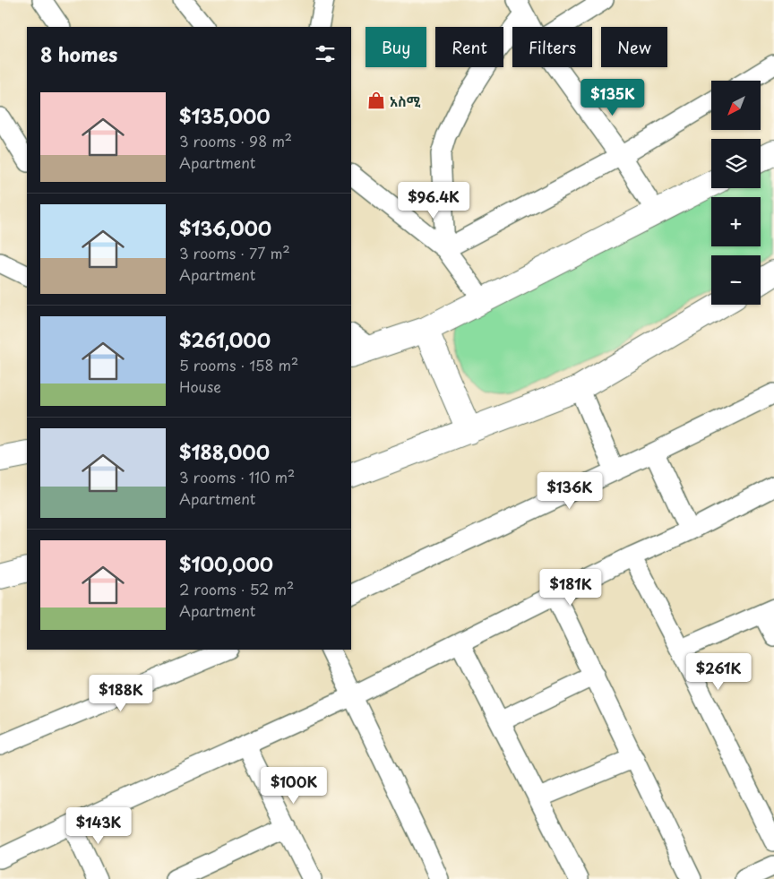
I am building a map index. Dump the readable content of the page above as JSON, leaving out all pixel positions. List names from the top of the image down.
{
  "places": {
    "shop": ["አስሚ"]
  },
  "north": "bottom left",
  "page": {
    "chip": [
      "Buy",
      "Rent",
      "Filters",
      "New"
    ],
    "heading": "8 homes",
    "price": [
      "$135K",
      "$96.4K",
      "$136K",
      "$181K",
      "$261K",
      "$188K",
      "$100K",
      "$143K"
    ],
    "map_buttons": ["+", "−"],
    "list": [
      {
        "name": "$135,000",
        "note": "3 rooms · 98 m² · Apartment"
      },
      {
        "name": "$136,000",
        "note": "3 rooms · 77 m² · Apartment"
      },
      {
        "name": "$261,000",
        "note": "5 rooms · 158 m² · House"
      },
      {
        "name": "$188,000",
        "note": "3 rooms · 110 m² · Apartment"
      },
      {
        "name": "$100,000",
        "note": "2 rooms · 52 m² · Apartment"
      }
    ]
  }
}
